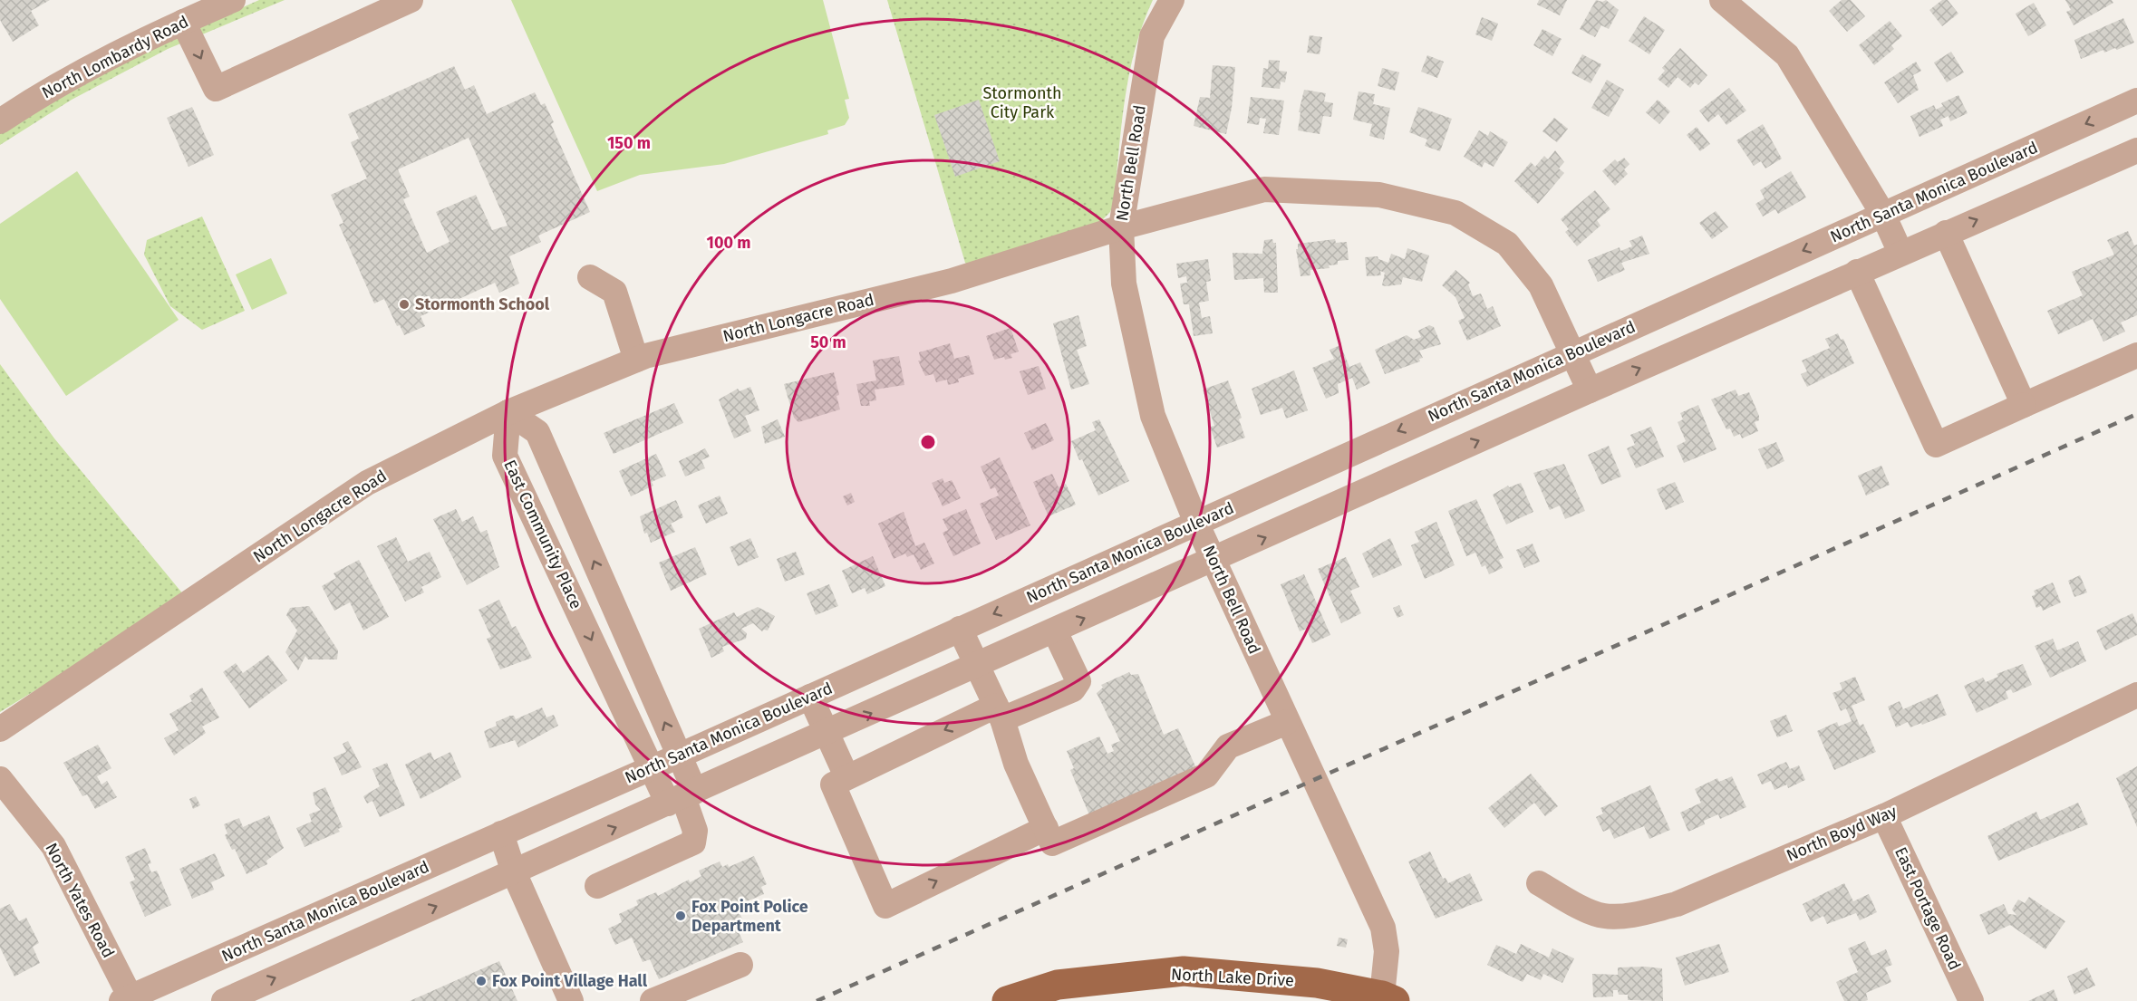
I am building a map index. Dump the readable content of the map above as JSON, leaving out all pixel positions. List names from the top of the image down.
{
  "streets": {
    "main road": ["North Lake Drive"],
    "street": [
      "North Lombardy Road",
      "North Bell Road",
      "North Santa Monica Boulevard",
      "North Longacre Road",
      "East Community Place",
      "North Boyd Way",
      "North Yates Road",
      "East Portage Road"
    ]
  },
  "crossings": [
    ["North Bell Road", "North Santa Monica Boulevard"],
    ["North Bell Road", "North Longacre Road"],
    ["North Bell Road", "North Lake Drive"],
    ["North Santa Monica Boulevard", "North Longacre Road"],
    ["North Santa Monica Boulevard", "East Community Place"],
    ["North Santa Monica Boulevard", "North Yates Road"],
    ["North Longacre Road", "East Community Place"],
    ["North Boyd Way", "East Portage Road"]
  ],
  "parks": ["Stormonth City Park"],
  "places": ["Stormonth School", "Fox Point Police Department", "Fox Point Village Hall"],
  "rings": ["150 m", "100 m", "50 m"]
}
